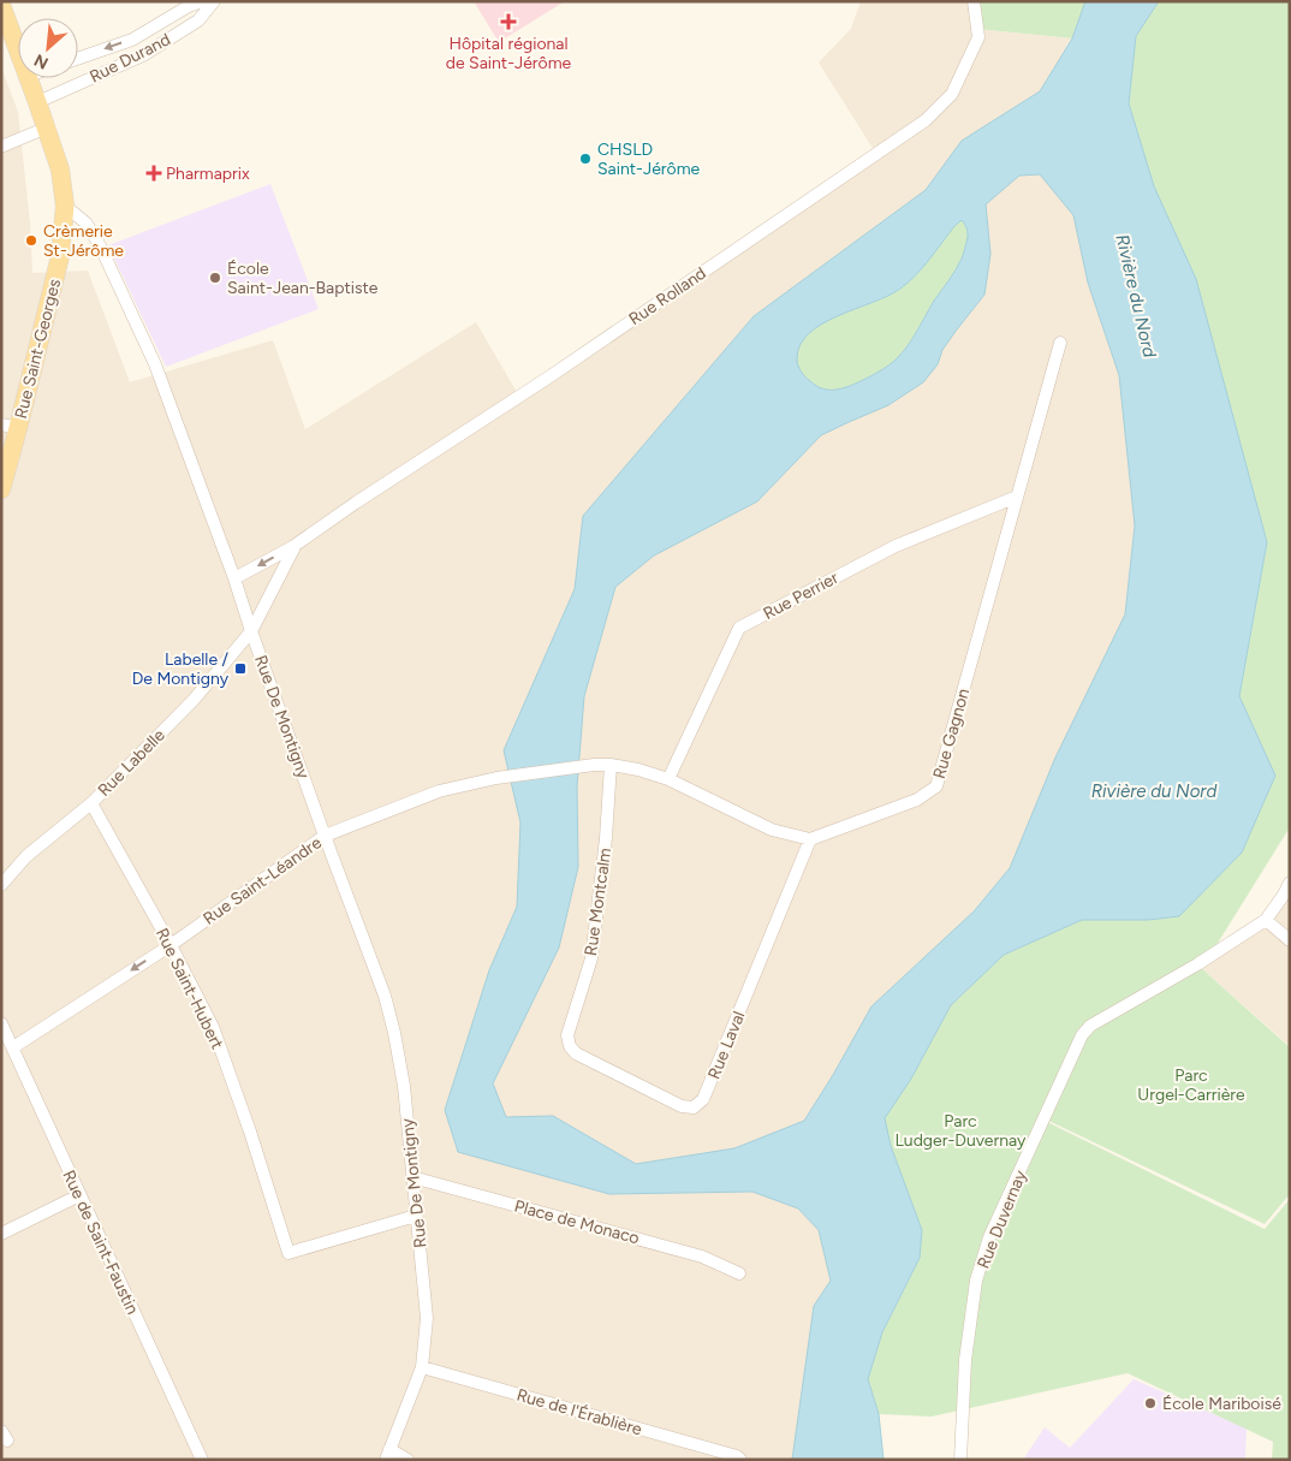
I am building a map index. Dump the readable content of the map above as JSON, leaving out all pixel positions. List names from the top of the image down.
{
  "streets": {
    "main road": ["Rue Saint-Georges"],
    "street": [
      "Rue Durand",
      "Rue Rolland",
      "Rue Perrier",
      "Rue De Montigny",
      "Rue Gagnon",
      "Rue Labelle",
      "Rue Saint-Léandre",
      "Rue Montcalm",
      "Rue Saint-Hubert",
      "Rue Laval",
      "Rue Duvernay",
      "Place de Monaco",
      "Rue de Saint-Faustin",
      "Rue de l'Érablière"
    ]
  },
  "crossings": [
    ["Rue Rolland", "Rue De Montigny"],
    ["Rue Rolland", "Rue Labelle"],
    ["Rue Saint-Georges", "Rue De Montigny"],
    ["Rue Perrier", "Rue Gagnon"],
    ["Rue De Montigny", "Rue Labelle"],
    ["Rue De Montigny", "Rue Saint-Léandre"],
    ["Rue De Montigny", "Rue Saint-Hubert"],
    ["Rue De Montigny", "Place de Monaco"],
    ["Rue De Montigny", "Rue de l'Érablière"],
    ["Rue Gagnon", "Rue Laval"],
    ["Rue Labelle", "Rue Saint-Hubert"],
    ["Rue Saint-Léandre", "Rue Montcalm"],
    ["Rue Saint-Léandre", "Rue Saint-Hubert"],
    ["Rue Saint-Léandre", "Rue de Saint-Faustin"],
    ["Rue Montcalm", "Rue Laval"]
  ],
  "water": ["Rivière du Nord"],
  "parks": ["Parc Urgel-Carrière", "Parc Ludger-Duvernay"],
  "places": {
    "health": ["Hôpital régional de Saint-Jérôme", "Pharmaprix"],
    "other": [
      "CHSLD Saint-Jérôme",
      "Crèmerie St-Jérôme",
      "École Saint-Jean-Baptiste",
      "École Mariboisé"
    ],
    "transit": ["Labelle / De Montigny"]
  },
  "north": "bottom left"
}
